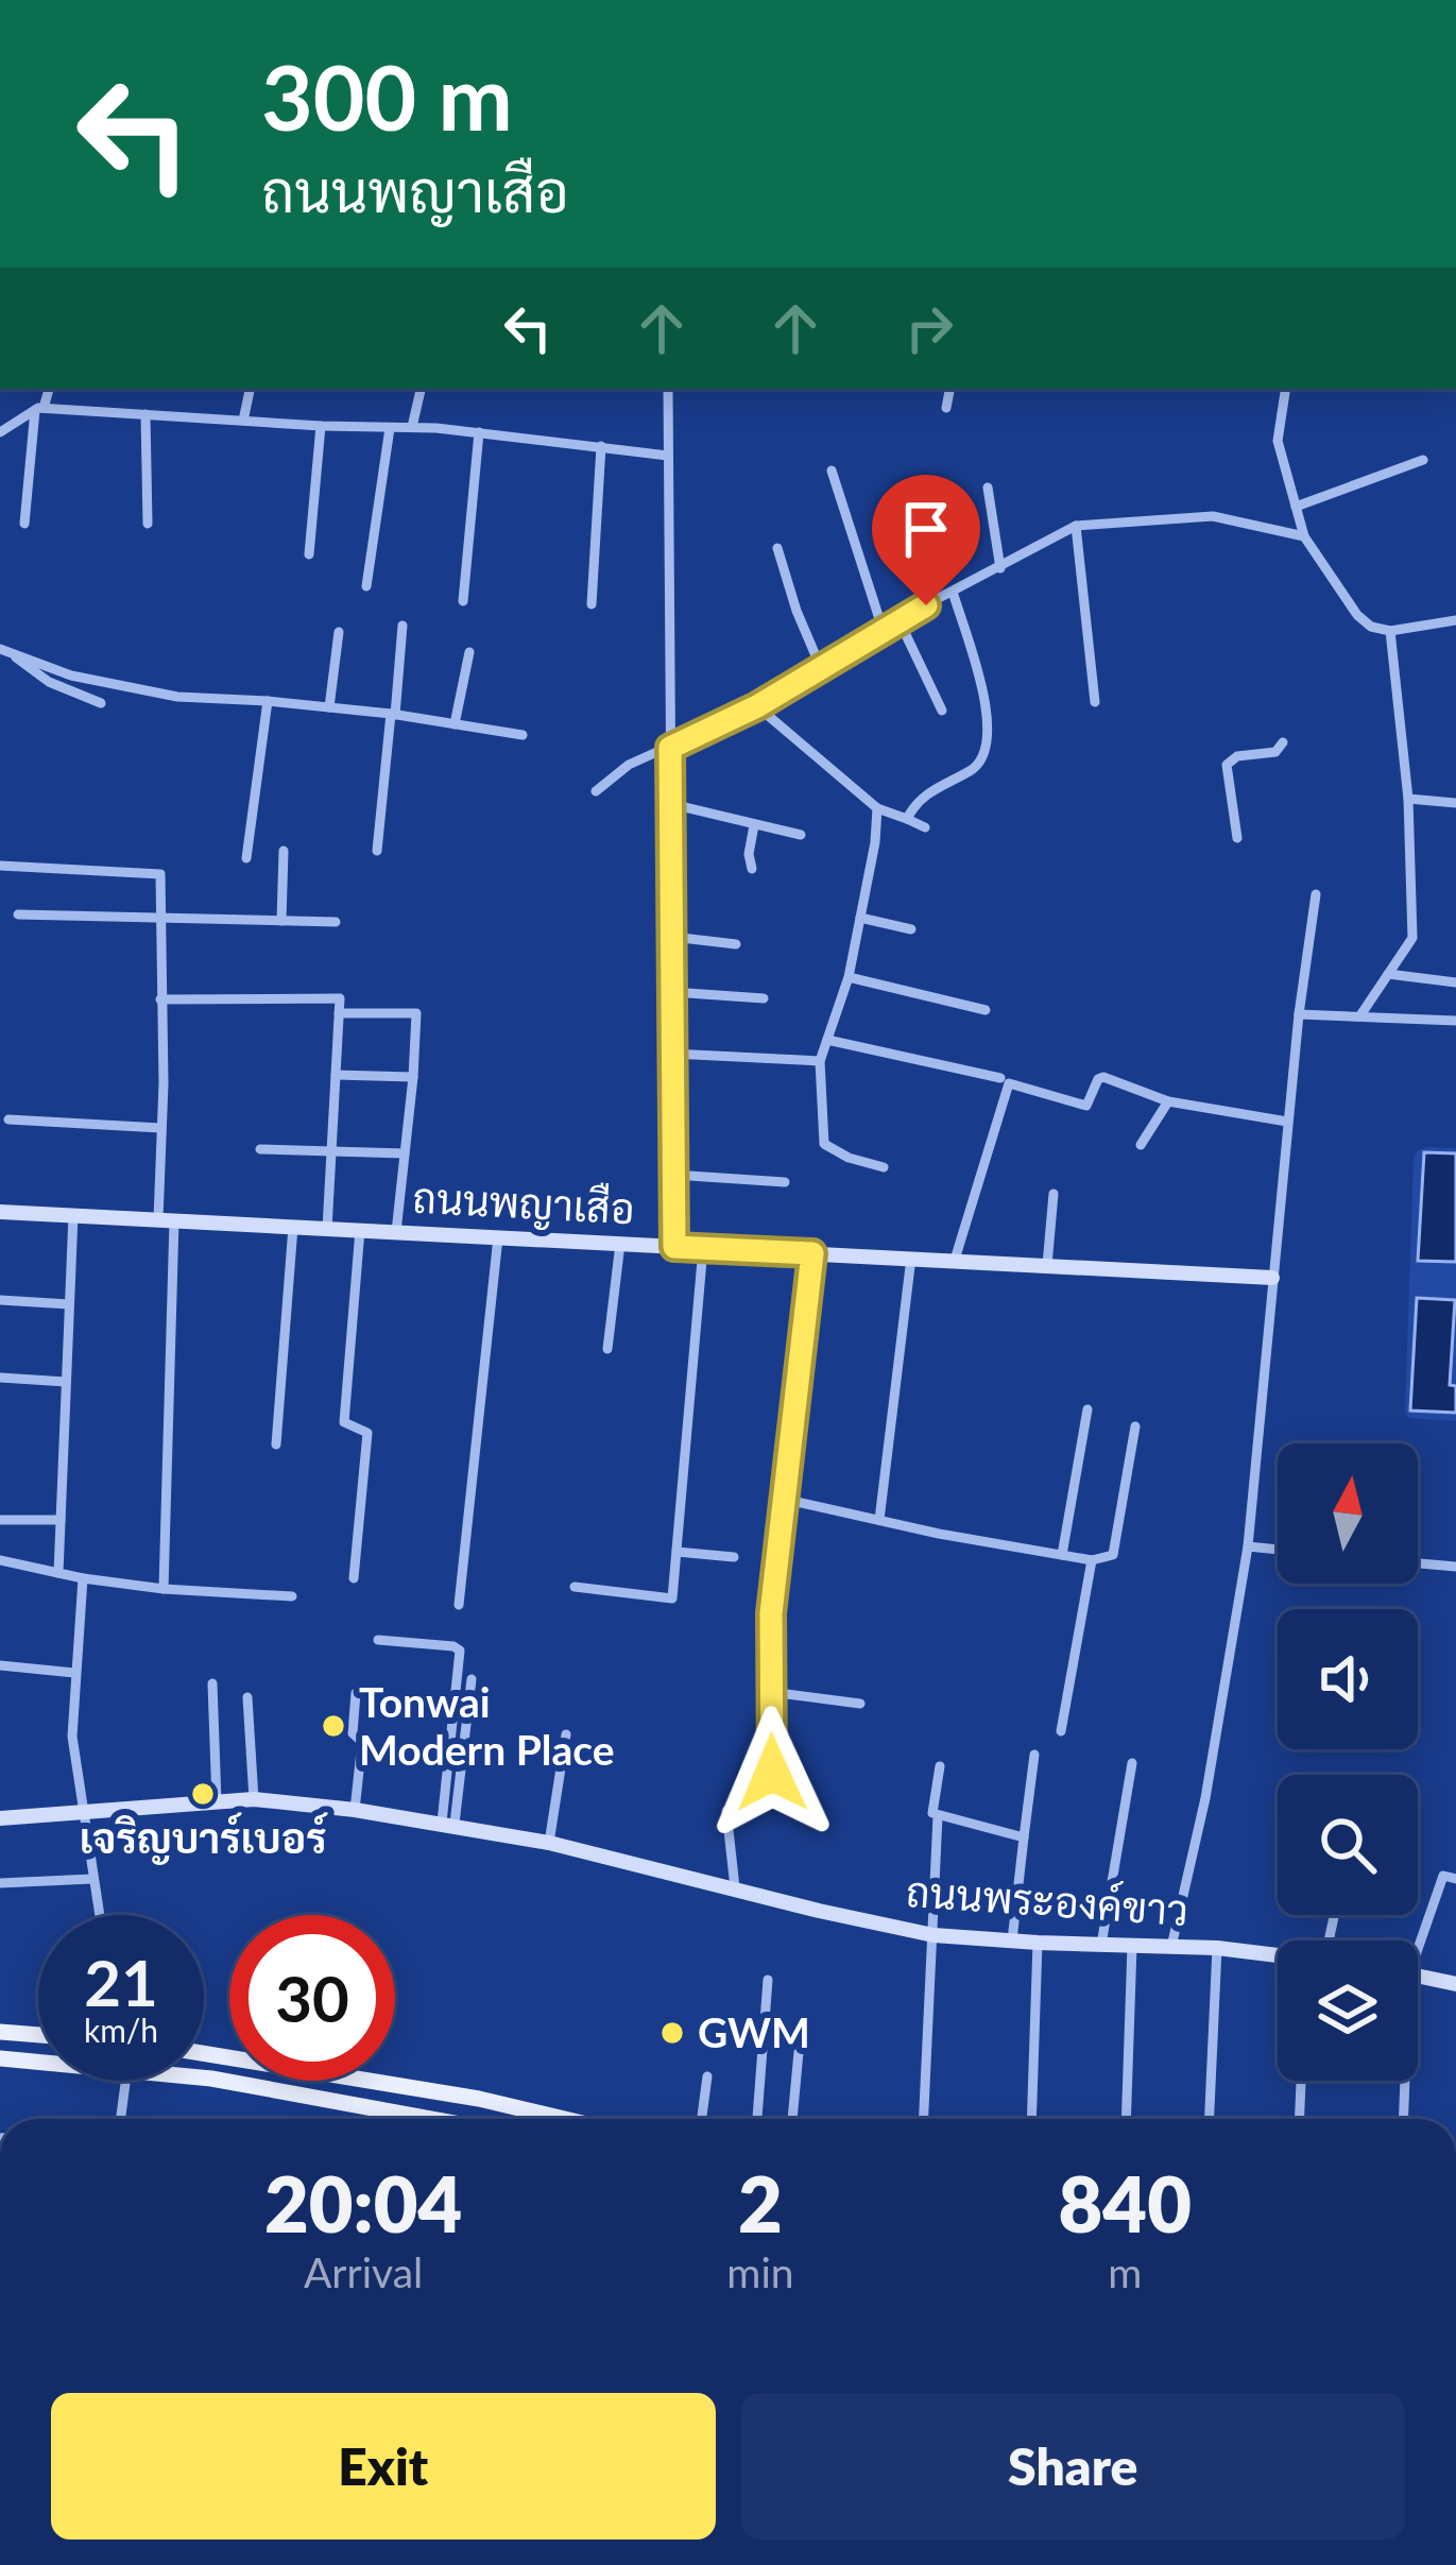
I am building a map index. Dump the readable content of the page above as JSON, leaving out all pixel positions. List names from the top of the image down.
{
  "streets": {
    "street": ["ถนนพญาเสือ", "ถนนพระองค์ขาว"]
  },
  "places": ["Tonwai Modern Place", "เจริญบาร์เบอร์", "GWM"],
  "north": "top",
  "page": {
    "turn": ["300 m", "ถนนพญาเสือ"],
    "speed": "21 km/h",
    "limit": "30",
    "eta": [
      "20:04",
      "Arrival",
      "2",
      "min",
      "840",
      "m"
    ],
    "buttons": ["Exit", "Share"]
  }
}
